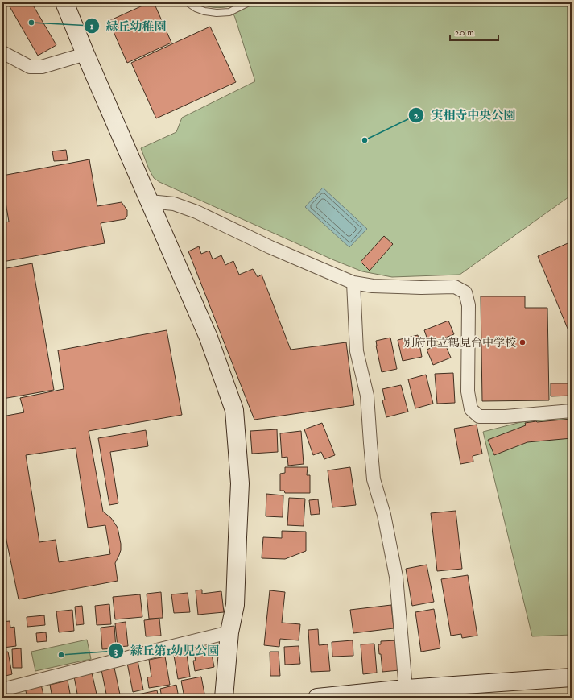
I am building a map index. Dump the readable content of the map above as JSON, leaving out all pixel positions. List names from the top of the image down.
{
  "places": [
    "緑丘幼稚園",
    "実相寺中央公園",
    "別府市立鶴見台中学校",
    "緑丘第1幼児公園"
  ],
  "scale_bar": "20 m"
}
